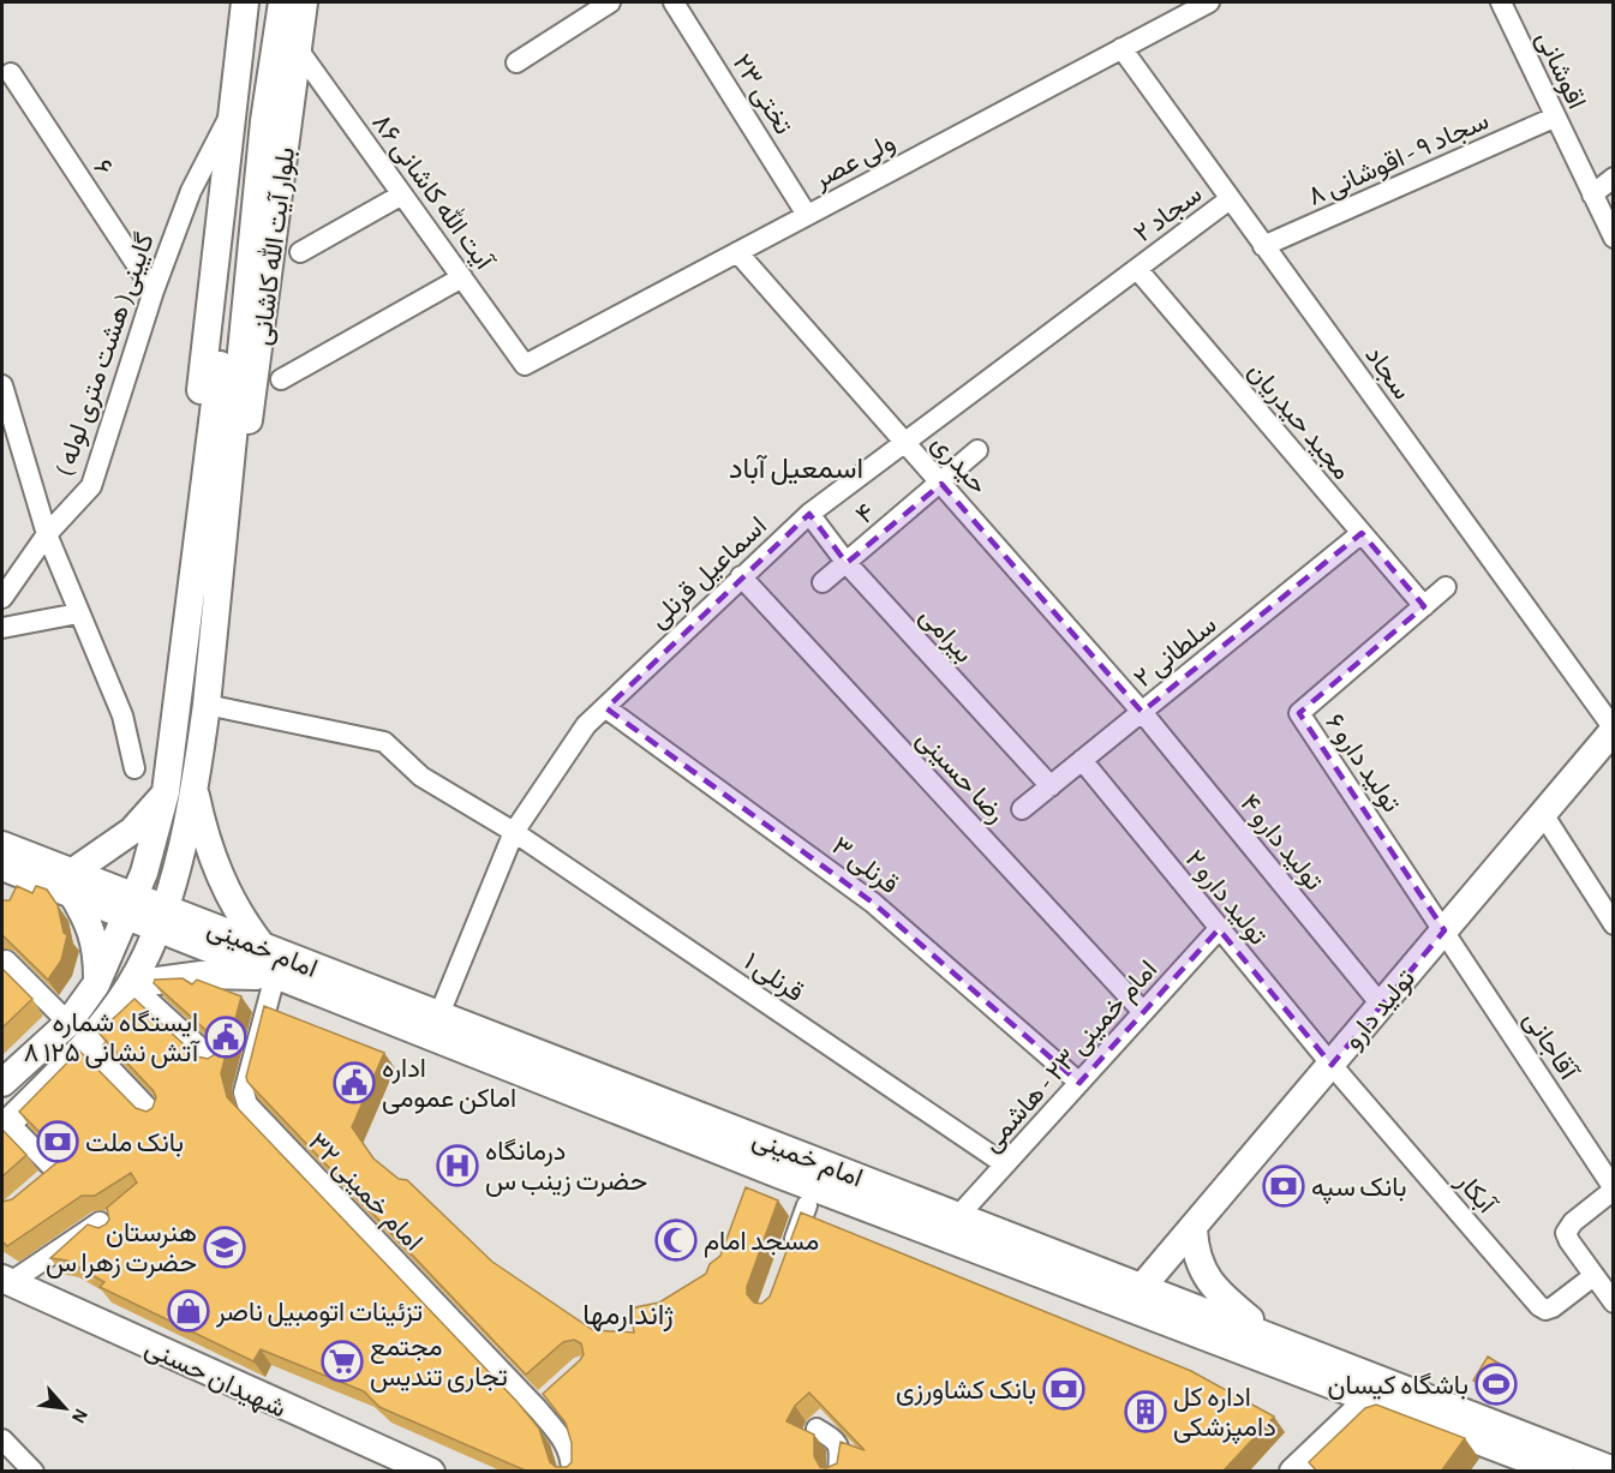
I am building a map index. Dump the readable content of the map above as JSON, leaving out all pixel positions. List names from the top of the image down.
{
  "streets": {
    "main road": [
      "بلوار آیت الله کاشانی",
      "امام خمینی",
      "تولید دارو",
      "شهیدان حسنی"
    ],
    "street": [
      "اقوشانی",
      "تختی ۲۳",
      "سجاد ۹ - اقوشانی ۸",
      "ولی عصر",
      "۶",
      "آیت الله کاشانی ۸۶",
      "سجاد ۲",
      "گایینی( هشت متری لوله )",
      "سجاد",
      "مجید حیدریان",
      "حیدری",
      "۴",
      "اسماعیل قرنلی",
      "بیرامی",
      "۲ سلطانی",
      "تولید دارو ۶",
      "رضا حسینی",
      "تولید دارو ۴",
      "قرنلی ۳",
      "تولید دارو ۲",
      "قرنلی ۱",
      "آقاجانی",
      "امام خمینی ۲۳ - هاشمی",
      "امام خمینی ۳۲",
      "آبکار"
    ]
  },
  "crossings": [
    ["اقوشانی", "سجاد ۹ - اقوشانی ۸"],
    ["تختی ۲۳", "ولی عصر"],
    ["سجاد ۹ - اقوشانی ۸", "سجاد"],
    ["ولی عصر", "آیت الله کاشانی ۸۶"],
    ["ولی عصر", "سجاد"],
    ["ولی عصر", "حیدری"],
    ["۶", "گایینی( هشت متری لوله )"],
    ["آیت الله کاشانی ۸۶", "بلوار آیت الله کاشانی"],
    ["سجاد ۲", "سجاد"],
    ["سجاد ۲", "مجید حیدریان"],
    ["سجاد ۲", "اسماعیل قرنلی"],
    ["بلوار آیت الله کاشانی", "گایینی( هشت متری لوله )"],
    ["بلوار آیت الله کاشانی", "امام خمینی"],
    ["بلوار آیت الله کاشانی", "قرنلی ۱"],
    ["سجاد", "تولید دارو"],
    ["مجید حیدریان", "اسماعیل قرنلی"],
    ["مجید حیدریان", "۲ سلطانی"],
    ["مجید حیدریان", "تولید دارو ۶"],
    ["حیدری", "۴"],
    ["حیدری", "اسماعیل قرنلی"],
    ["حیدری", "۲ سلطانی"],
    ["حیدری", "تولید دارو ۴"],
    ["۴", "بیرامی"],
    ["اسماعیل قرنلی", "بیرامی"],
    ["اسماعیل قرنلی", "رضا حسینی"],
    ["اسماعیل قرنلی", "قرنلی ۳"],
    ["اسماعیل قرنلی", "امام خمینی"],
    ["اسماعیل قرنلی", "قرنلی ۱"],
    ["بیرامی", "۲ سلطانی"],
    ["۲ سلطانی", "تولید دارو ۴"],
    ["۲ سلطانی", "تولید دارو ۲"],
    ["تولید دارو ۶", "تولید دارو"],
    ["تولید دارو ۶", "آقاجانی"],
    ["رضا حسینی", "امام خمینی ۲۳ - هاشمی"],
    ["تولید دارو ۴", "تولید دارو"],
    ["قرنلی ۳", "امام خمینی ۲۳ - هاشمی"],
    ["تولید دارو ۲", "تولید دارو"],
    ["تولید دارو ۲", "امام خمینی ۲۳ - هاشمی"],
    ["تولید دارو ۲", "آبکار"],
    ["امام خمینی", "تولید دارو"],
    ["امام خمینی", "امام خمینی ۲۳ - هاشمی"],
    ["امام خمینی", "امام خمینی ۳۲"],
    ["قرنلی ۱", "امام خمینی ۲۳ - هاشمی"],
    ["تولید دارو", "آقاجانی"],
    ["تولید دارو", "آبکار"]
  ],
  "districts": ["اسمعیل آباد", "ژاندارمها"],
  "places": {
    "public building": ["ایستگاه شماره ۸ آتش نشانی ۱۲۵", "اداره اماکن عمومی"],
    "bank": ["بانک ملت", "بانک سپه", "بانک کشاورزی"],
    "hospital": ["درمانگاه حضرت زینب س"],
    "mosque": ["مسجد امام"],
    "school or university": ["هنرستان حضرت زهرا س"],
    "shop": ["تزئینات اتومبیل ناصر"],
    "supermarket": ["مجتمع تجاری تندیس"],
    "sports": ["باشگاه کیسان"],
    "building": ["اداره کل دامپزشکی"]
  },
  "north": "bottom right"
}
